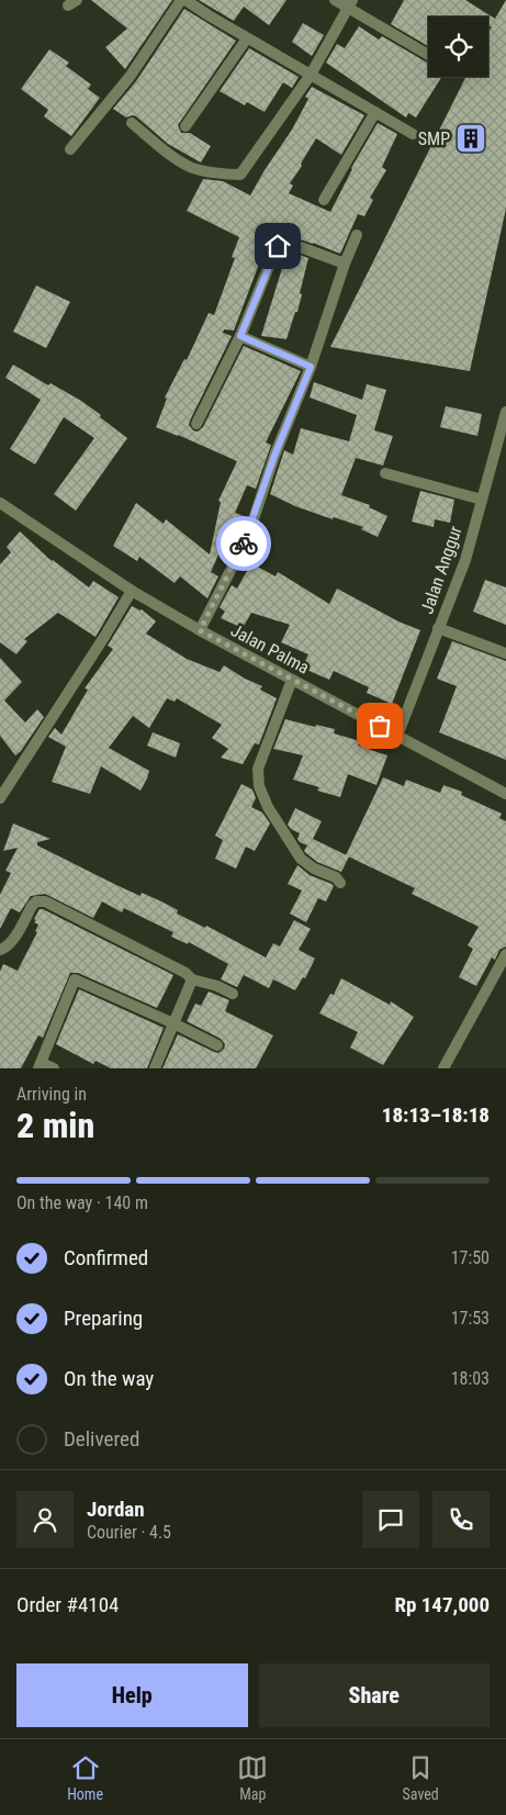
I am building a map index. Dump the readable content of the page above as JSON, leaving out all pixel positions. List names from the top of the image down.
{
  "streets": {
    "street": ["Jalan Anggur", "Jalan Palma"]
  },
  "crossings": [
    ["Jalan Anggur", "Jalan Palma"]
  ],
  "places": {
    "building": ["SMP"]
  },
  "page": {
    "heading": ["2 min", "Arriving in", "18:13–18:18"],
    "panel": [
      "Jordan",
      "Courier · 4.5",
      "Order #4104",
      "Rp 147,000"
    ],
    "bar": "On the way · 140 m",
    "list": [
      ["Confirmed", "17:50"],
      ["Preparing", "17:53"],
      ["On the way", "18:03"],
      "Delivered"
    ],
    "buttons": ["Help", "Share"],
    "tabs": ["Home", "Map", "Saved"]
  }
}
